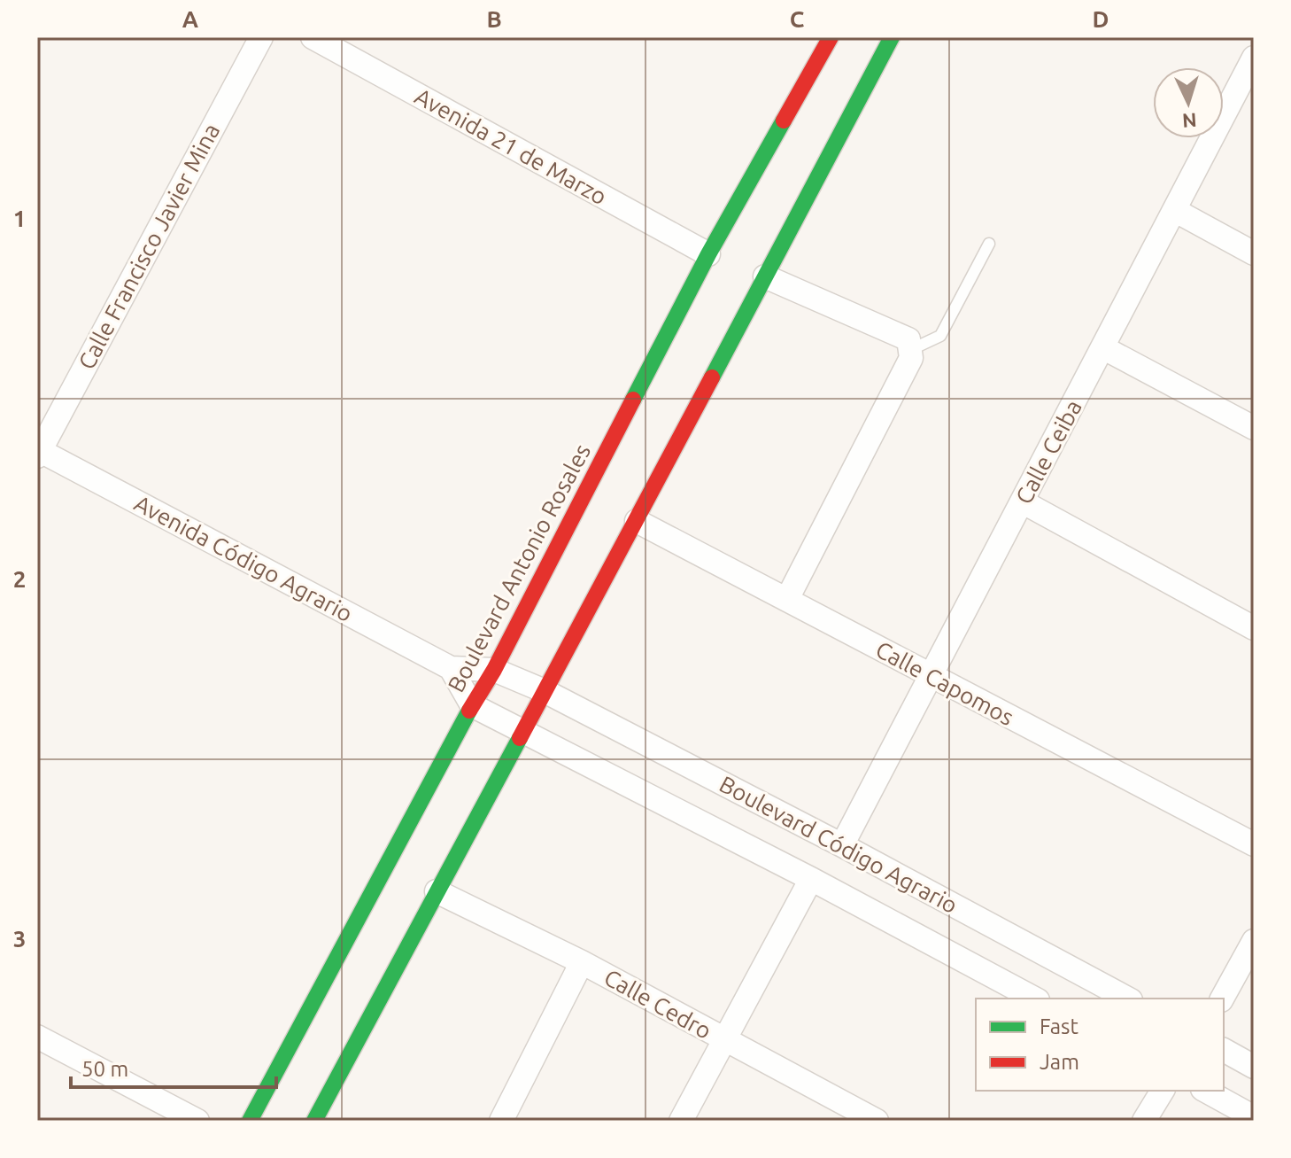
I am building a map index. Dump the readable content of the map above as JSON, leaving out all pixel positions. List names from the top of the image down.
{
  "streets": {
    "main road": ["Boulevard Antonio Rosales"],
    "street": [
      "Avenida 21 de Marzo",
      "Calle Francisco Javier Mina",
      "Calle Ceiba",
      "Avenida Código Agrario",
      "Calle Capomos",
      "Boulevard Código Agrario",
      "Calle Cedro"
    ]
  },
  "crossings": [
    ["Avenida 21 de Marzo", "Boulevard Antonio Rosales"],
    ["Calle Francisco Javier Mina", "Avenida Código Agrario"],
    ["Calle Ceiba", "Calle Capomos"],
    ["Calle Ceiba", "Boulevard Código Agrario"],
    ["Boulevard Antonio Rosales", "Boulevard Código Agrario"]
  ],
  "legend": ["Fast", "Jam"],
  "scale_bar": "50 m",
  "north": "bottom",
  "grid": {
    "columns": [
      "A",
      "B",
      "C",
      "D"
    ],
    "rows": ["1", "2", "3"]
  }
}
